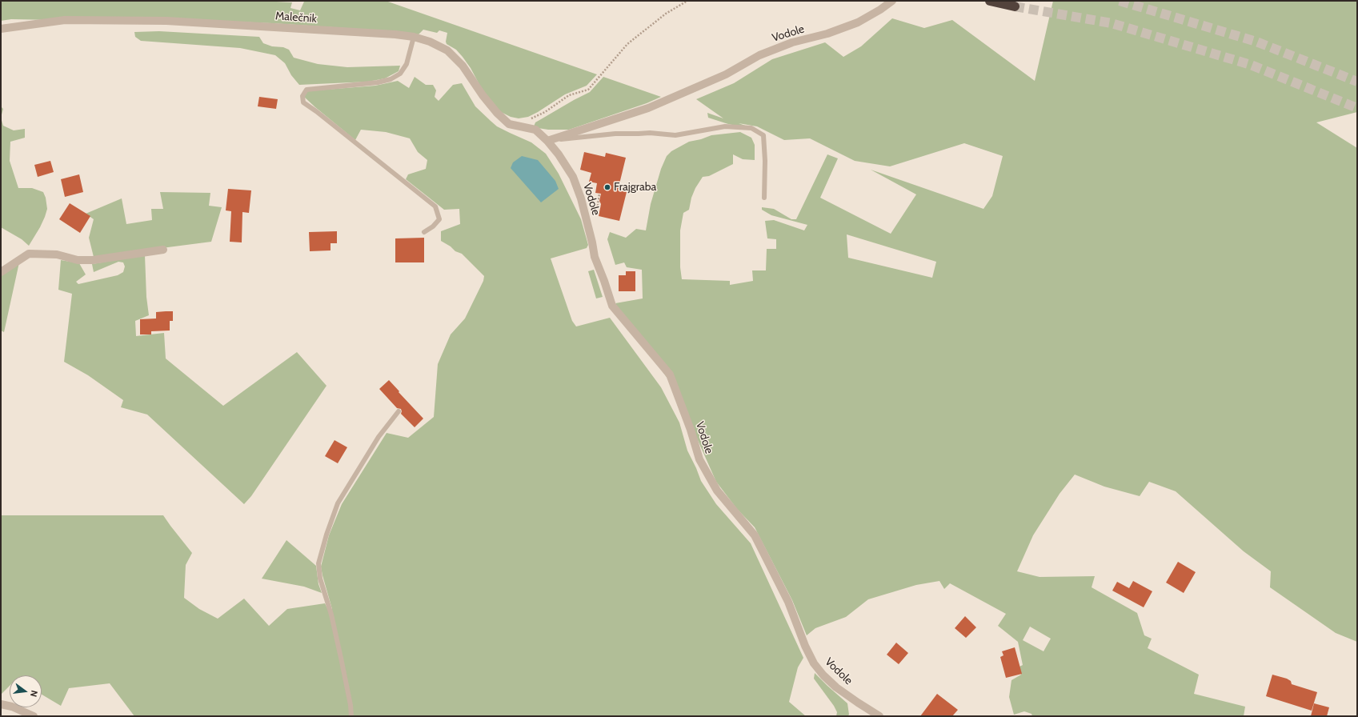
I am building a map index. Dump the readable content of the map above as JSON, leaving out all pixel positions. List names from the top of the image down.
{
  "streets": {
    "street": ["Malečnik", "Vodole"]
  },
  "crossings": [
    ["Malečnik", "Vodole"]
  ],
  "places": ["Frajgraba"],
  "north": "right"
}
